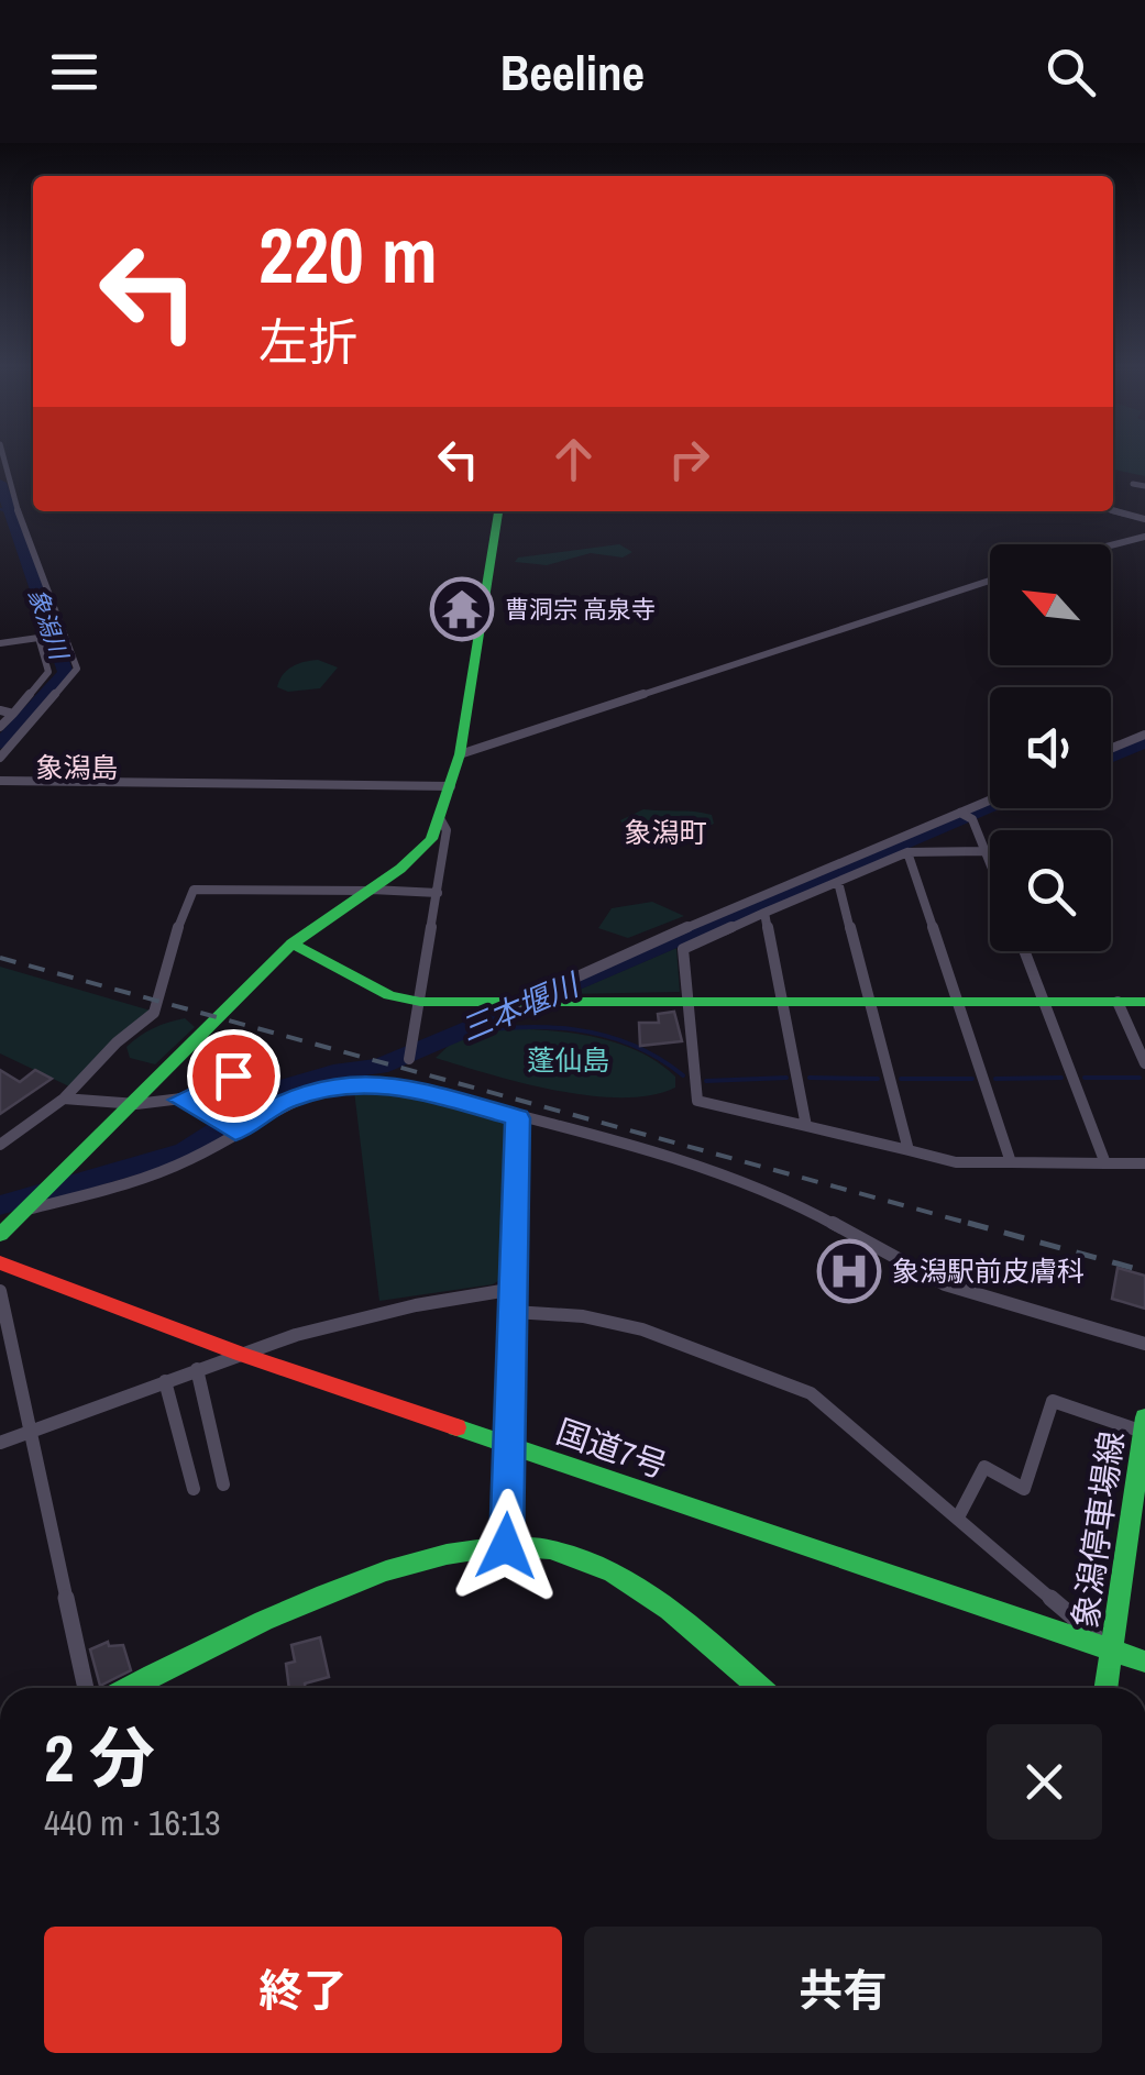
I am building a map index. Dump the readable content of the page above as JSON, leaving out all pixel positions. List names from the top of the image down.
{
  "streets": {
    "main road": ["国道7号", "象潟停車場線"]
  },
  "crossings": [
    ["国道7号", "象潟停車場線"]
  ],
  "districts": ["象潟島", "象潟町"],
  "water": ["象潟川", "三本堰川"],
  "parks": ["蓬仙島"],
  "places": {
    "temple": ["曹洞宗 高泉寺"],
    "hospital": ["象潟駅前皮膚科"]
  },
  "north": "top left",
  "page": {
    "header": "Beeline",
    "turn": ["220 m", "左折"],
    "heading": ["2 分", "440 m · 16:13"],
    "buttons": ["終了", "共有"]
  }
}
